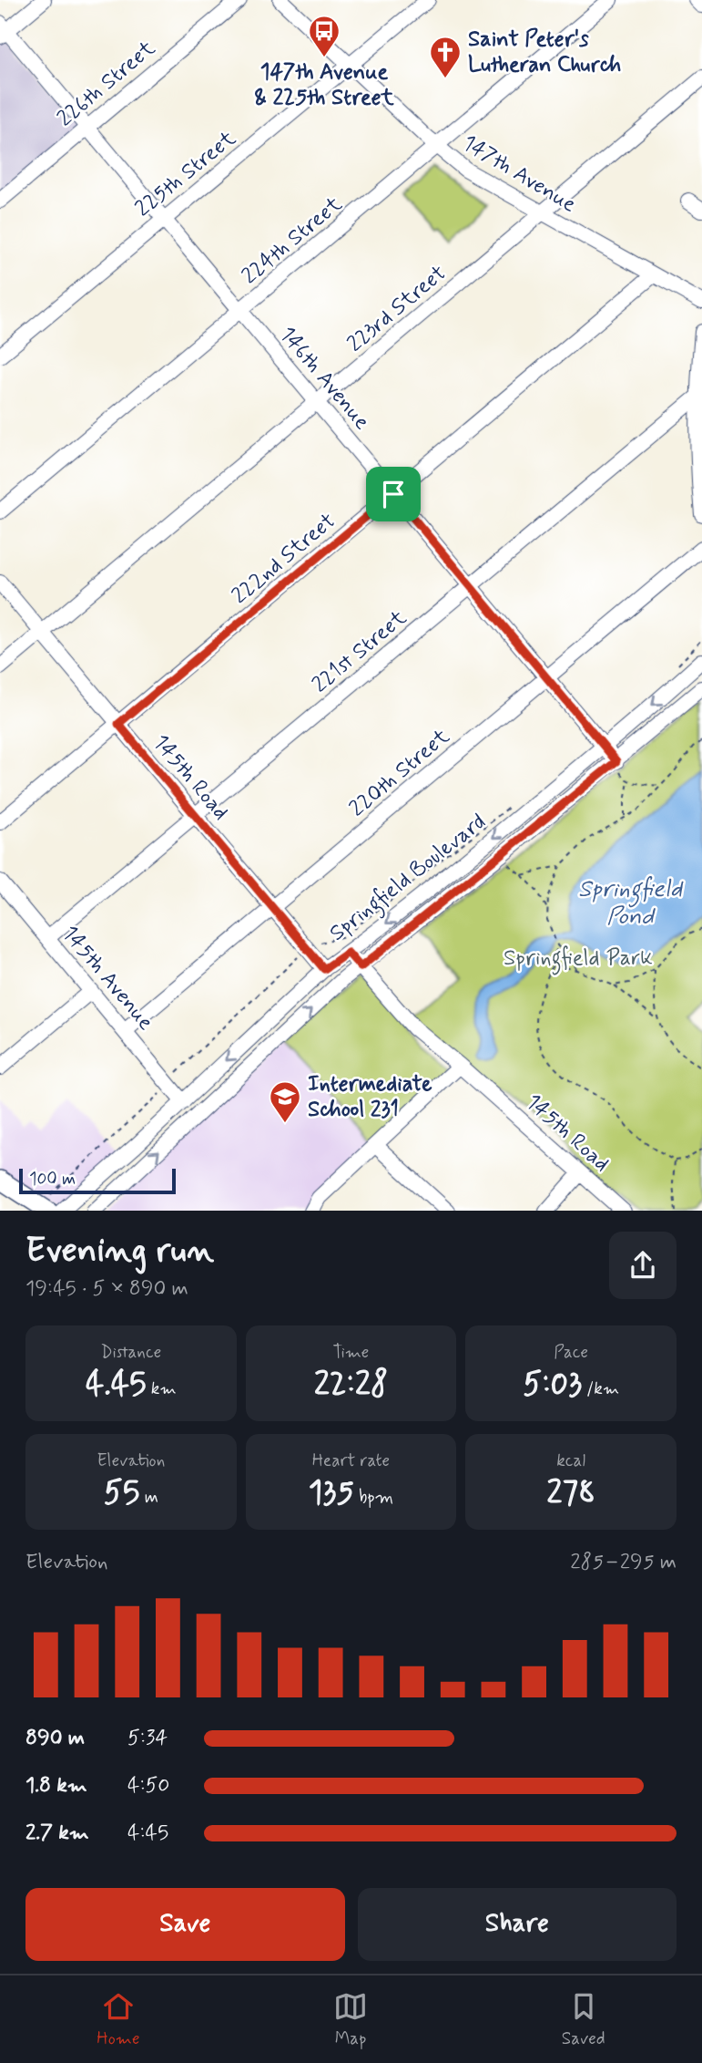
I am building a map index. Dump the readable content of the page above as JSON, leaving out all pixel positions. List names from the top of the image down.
{
  "streets": {
    "street": [
      "226th Street",
      "225th Street",
      "147th Avenue",
      "224th Street",
      "223rd Street",
      "146th Avenue",
      "222nd Street",
      "221st Street",
      "220th Street",
      "145th Road",
      "Springfield Boulevard",
      "145th Avenue"
    ]
  },
  "crossings": [
    ["226th Street", "146th Avenue"],
    ["225th Street", "147th Avenue"],
    ["225th Street", "146th Avenue"],
    ["147th Avenue", "224th Street"],
    ["147th Avenue", "223rd Street"],
    ["147th Avenue", "222nd Street"],
    ["224th Street", "146th Avenue"],
    ["223rd Street", "146th Avenue"],
    ["223rd Street", "145th Road"],
    ["146th Avenue", "222nd Street"],
    ["146th Avenue", "221st Street"],
    ["146th Avenue", "220th Street"],
    ["146th Avenue", "Springfield Boulevard"],
    ["222nd Street", "145th Road"],
    ["221st Street", "145th Road"],
    ["221st Street", "145th Avenue"],
    ["220th Street", "145th Road"],
    ["220th Street", "145th Avenue"],
    ["145th Road", "Springfield Boulevard"],
    ["Springfield Boulevard", "145th Avenue"]
  ],
  "water": ["Springfield Pond"],
  "parks": ["Springfield Park"],
  "places": {
    "bus stop": ["147th Avenue & 225th Street"],
    "church": ["Saint Peter's Lutheran Church"],
    "school or university": ["Intermediate School 231"]
  },
  "scale_bar": "100 m",
  "page": {
    "scale": "100 m",
    "heading": ["Evening run", "19:45 · 5 × 890 m"],
    "stats": [
      ["Distance", "4.45 km"],
      ["Time", "22:28"],
      ["Pace", "5:03 /km"],
      ["Elevation", "55 m"],
      ["Heart rate", "135 bpm"],
      ["kcal", "278"]
    ],
    "chart": ["Elevation", "285–295 m"],
    "list": [
      {
        "name": "890 m",
        "note": "5:34"
      },
      {
        "name": "1.8 km",
        "note": "4:50"
      },
      {
        "name": "2.7 km",
        "note": "4:45"
      }
    ],
    "buttons": ["Save", "Share"],
    "tabs": ["Home", "Map", "Saved"]
  }
}
